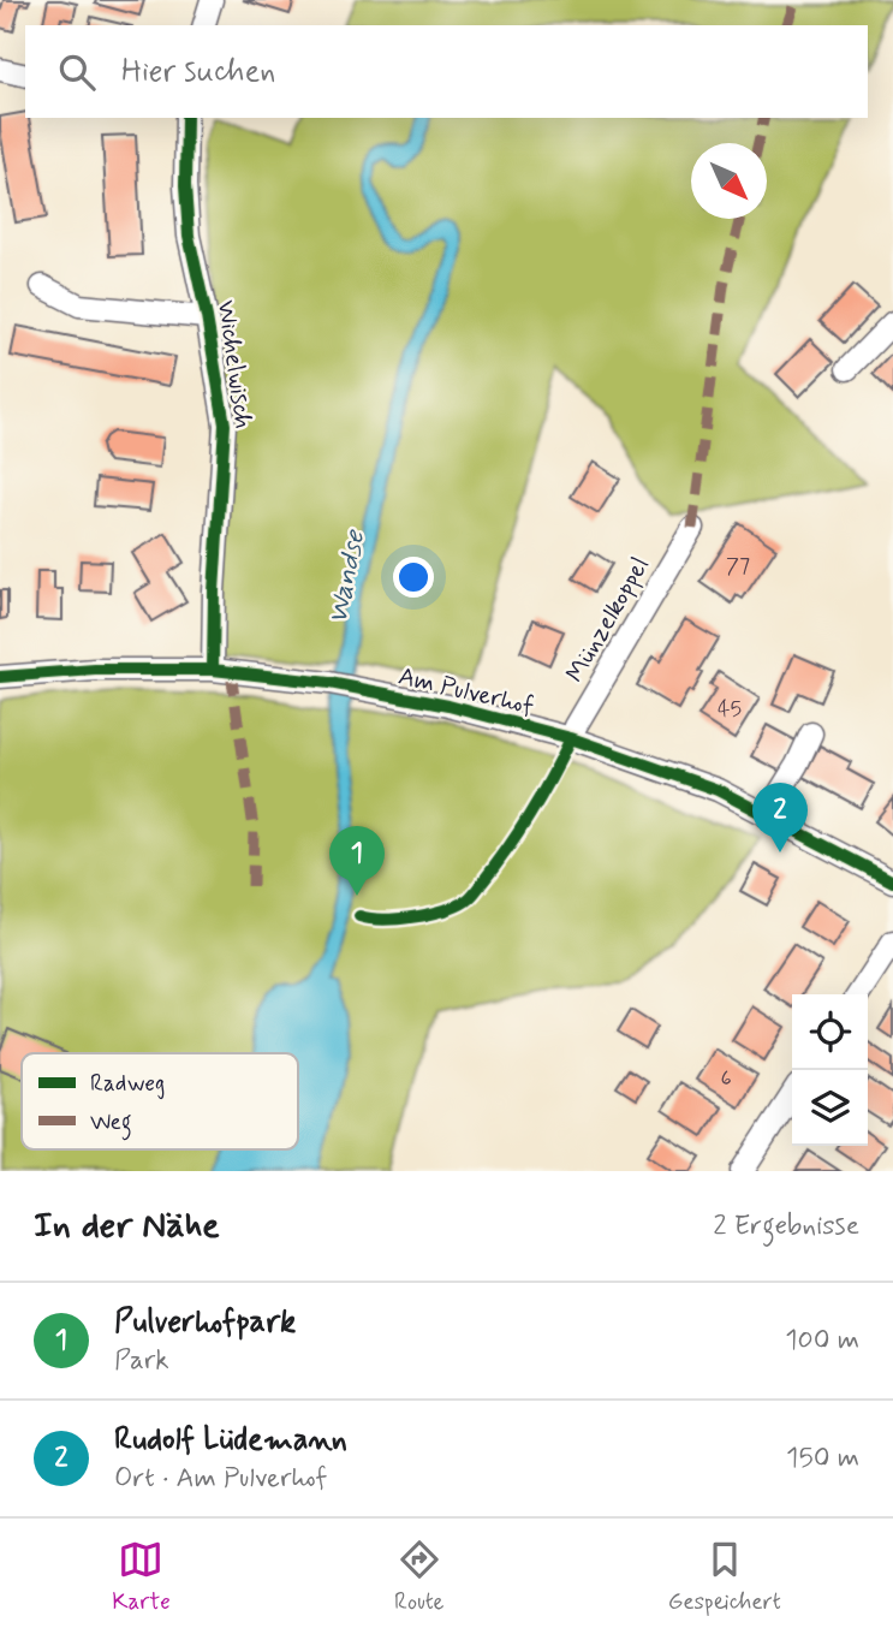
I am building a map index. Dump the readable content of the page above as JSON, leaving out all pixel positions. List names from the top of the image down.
{
  "streets": {
    "street": ["Wichelwisch", "Münzelkoppel", "Am Pulverhof"]
  },
  "crossings": [
    ["Wichelwisch", "Am Pulverhof"],
    ["Münzelkoppel", "Am Pulverhof"]
  ],
  "water": ["Wandse"],
  "house_numbers": ["77", "45", "6"],
  "legend": ["Radweg", "Weg"],
  "north": "bottom right",
  "page": {
    "search": "Hier suchen",
    "pins": ["2", "1"],
    "heading": ["In der Nähe", "2 Ergebnisse"],
    "list": [
      {
        "mark": "1",
        "name": "Pulverhofpark",
        "note": "Park",
        "value": "100 m"
      },
      {
        "mark": "2",
        "name": "Rudolf Lüdemann",
        "note": "Ort · Am Pulverhof",
        "value": "150 m"
      }
    ],
    "nav": ["Karte", "Route", "Gespeichert"]
  }
}
